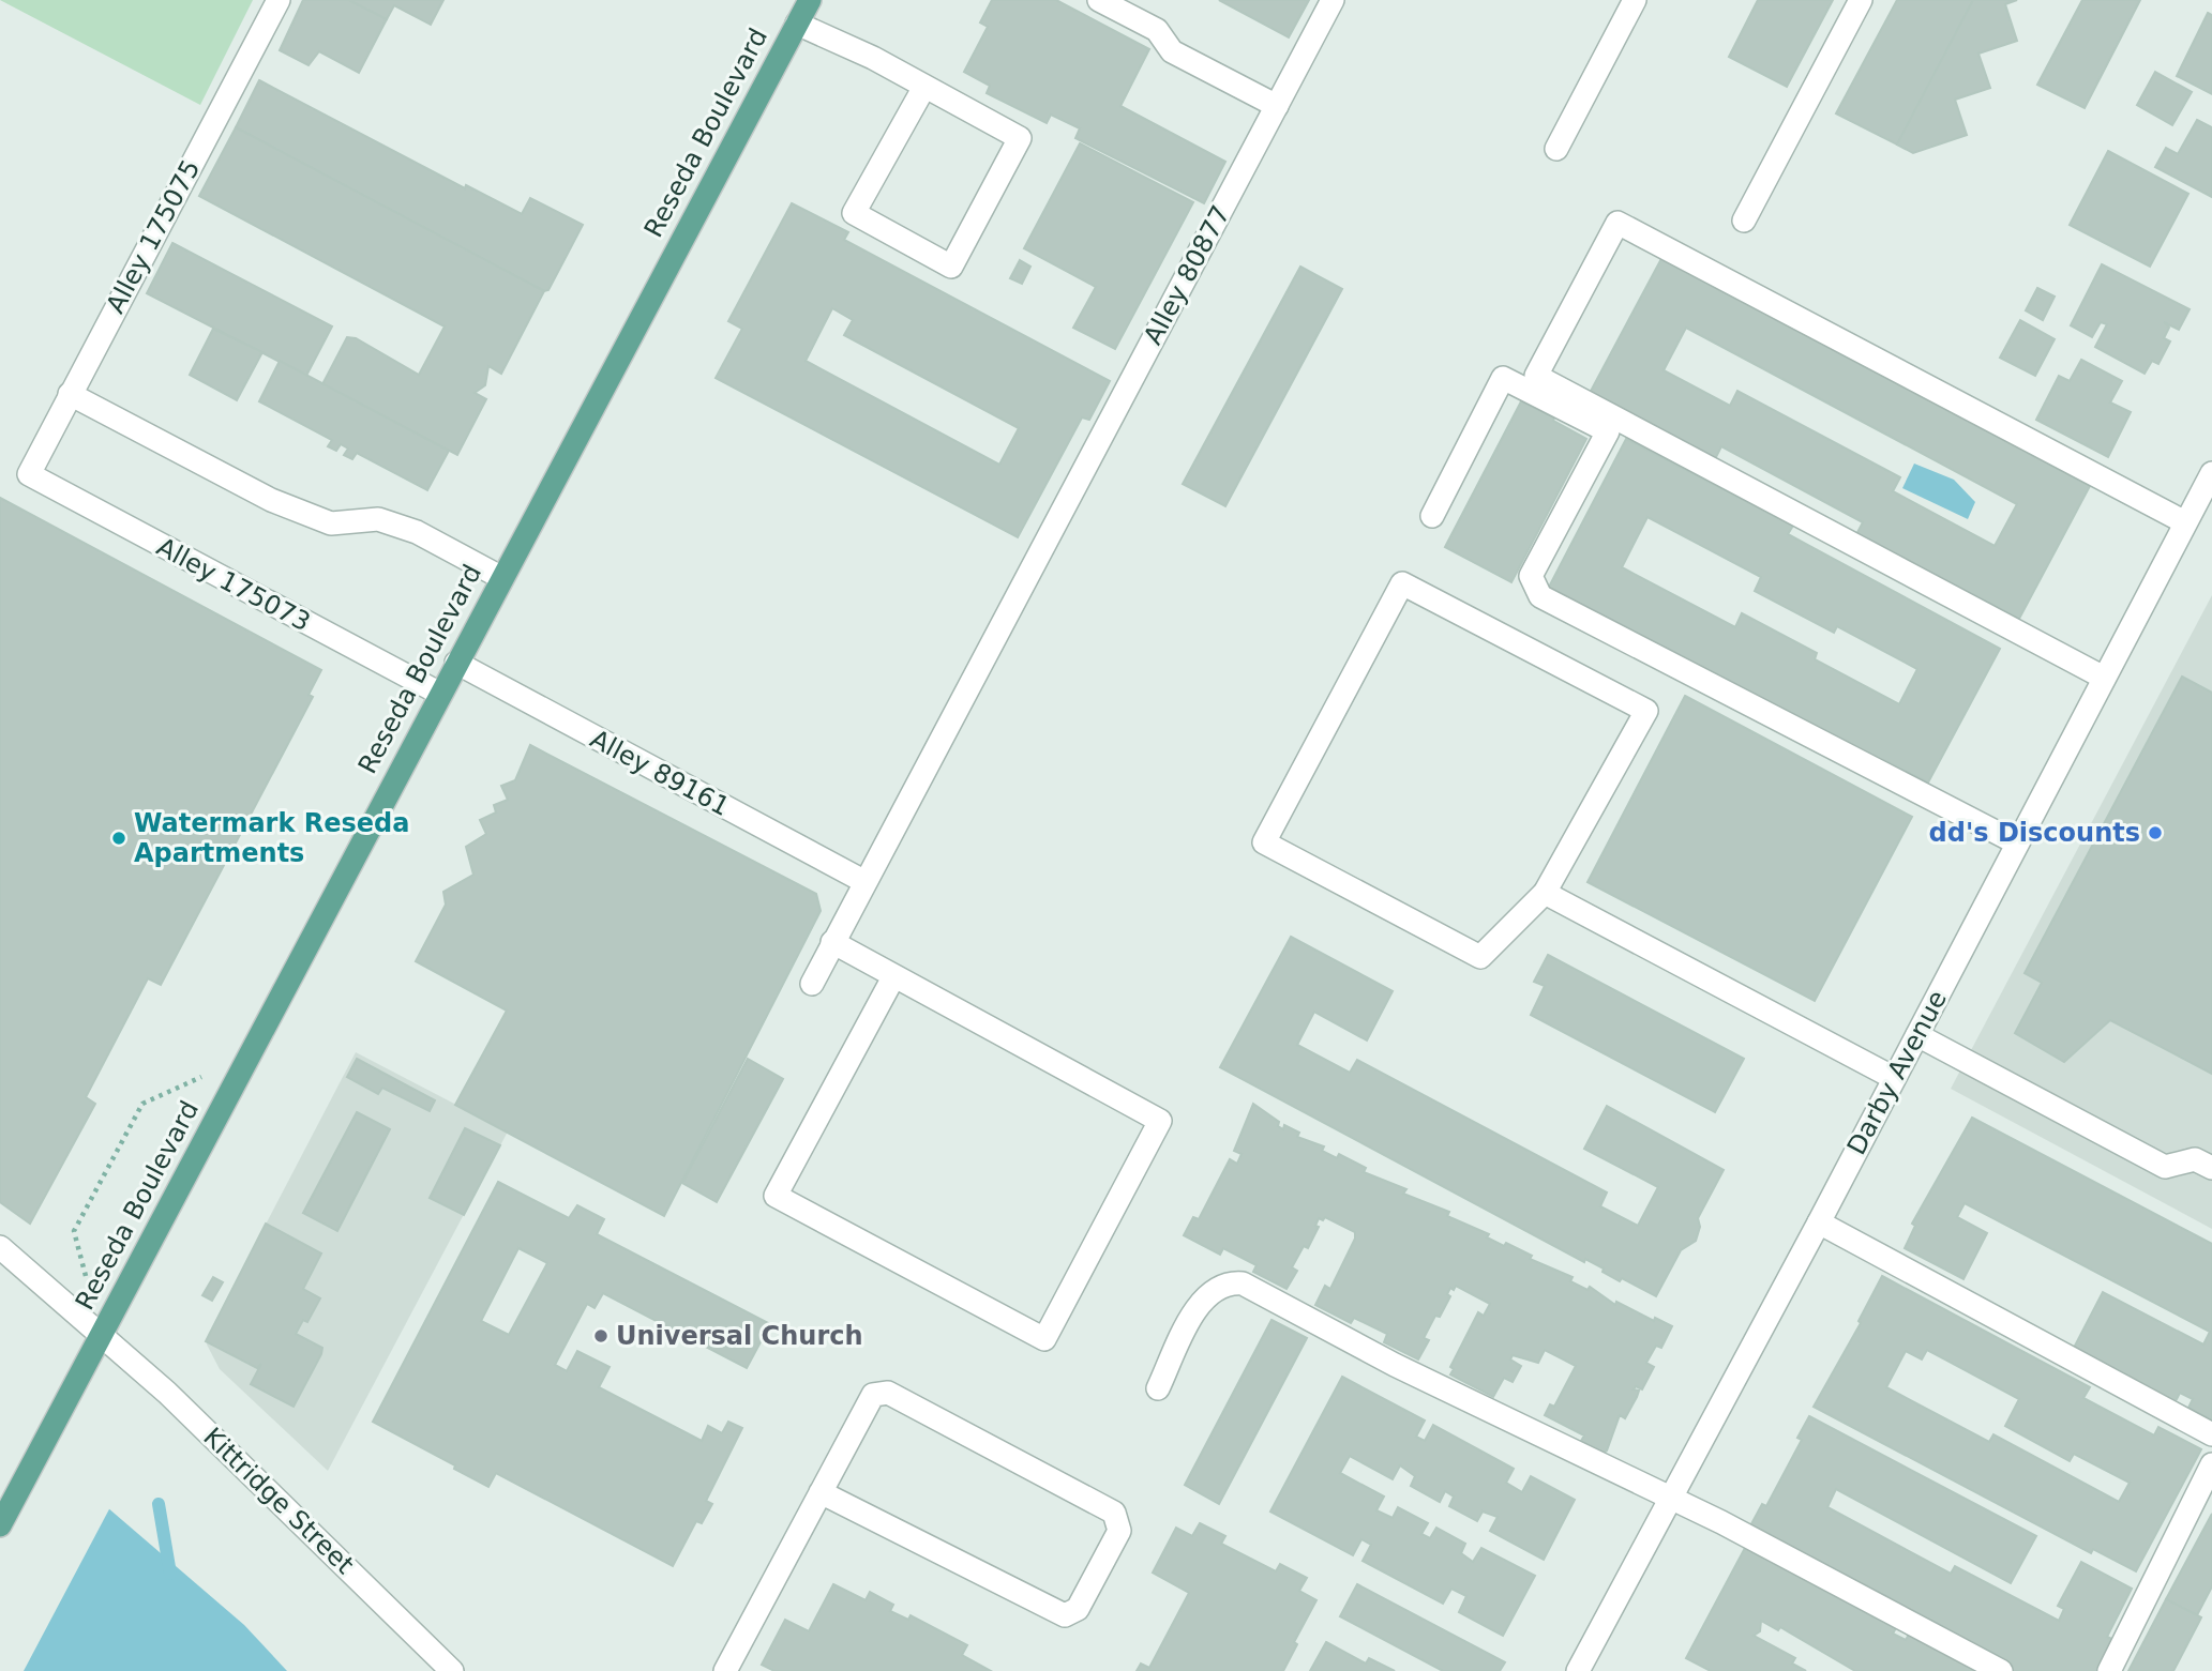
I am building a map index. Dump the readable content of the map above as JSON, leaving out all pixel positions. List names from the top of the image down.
{
  "streets": {
    "main road": ["Reseda Boulevard"],
    "street": [
      "Alley 175075",
      "Alley 80877",
      "Alley 175073",
      "Alley 89161",
      "Darby Avenue",
      "Kittridge Street"
    ]
  },
  "crossings": [
    ["Reseda Boulevard", "Alley 175073"],
    ["Reseda Boulevard", "Alley 89161"],
    ["Reseda Boulevard", "Kittridge Street"],
    ["Alley 175075", "Alley 175073"],
    ["Alley 80877", "Alley 89161"]
  ],
  "places": ["dd's Discounts", "Watermark Reseda Apartments", "Universal Church"]
}
